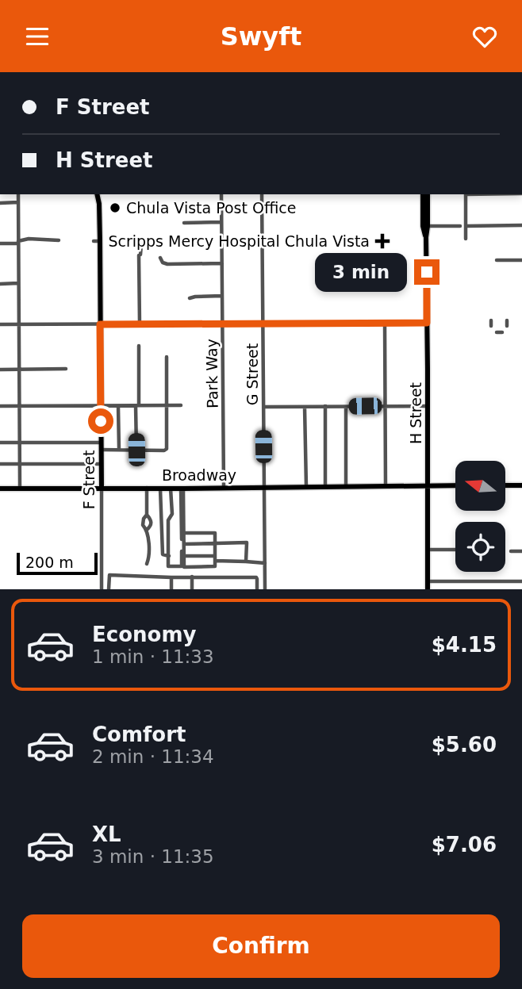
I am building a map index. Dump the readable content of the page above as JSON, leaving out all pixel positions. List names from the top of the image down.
{
  "streets": {
    "main road": ["H Street", "Broadway", "F Street"],
    "street": ["Park Way", "G Street"]
  },
  "crossings": [
    ["Park Way", "Broadway"],
    ["G Street", "Broadway"],
    ["H Street", "Broadway"],
    ["Broadway", "F Street"]
  ],
  "places": {
    "other": ["Chula Vista Post Office"],
    "health": ["Scripps Mercy Hospital Chula Vista"]
  },
  "scale_bar": "200 m",
  "north": "left",
  "page": {
    "header": "Swyft",
    "banner": ["F Street", "H Street"],
    "bubble": "3 min",
    "scale": "200 m",
    "list": [
      {
        "name": "Economy",
        "note": "1 min · 11:33",
        "value": "$4.15"
      },
      {
        "name": "Comfort",
        "note": "2 min · 11:34",
        "value": "$5.60"
      },
      {
        "name": "XL",
        "note": "3 min · 11:35",
        "value": "$7.06"
      }
    ],
    "buttons": "Confirm"
  }
}
